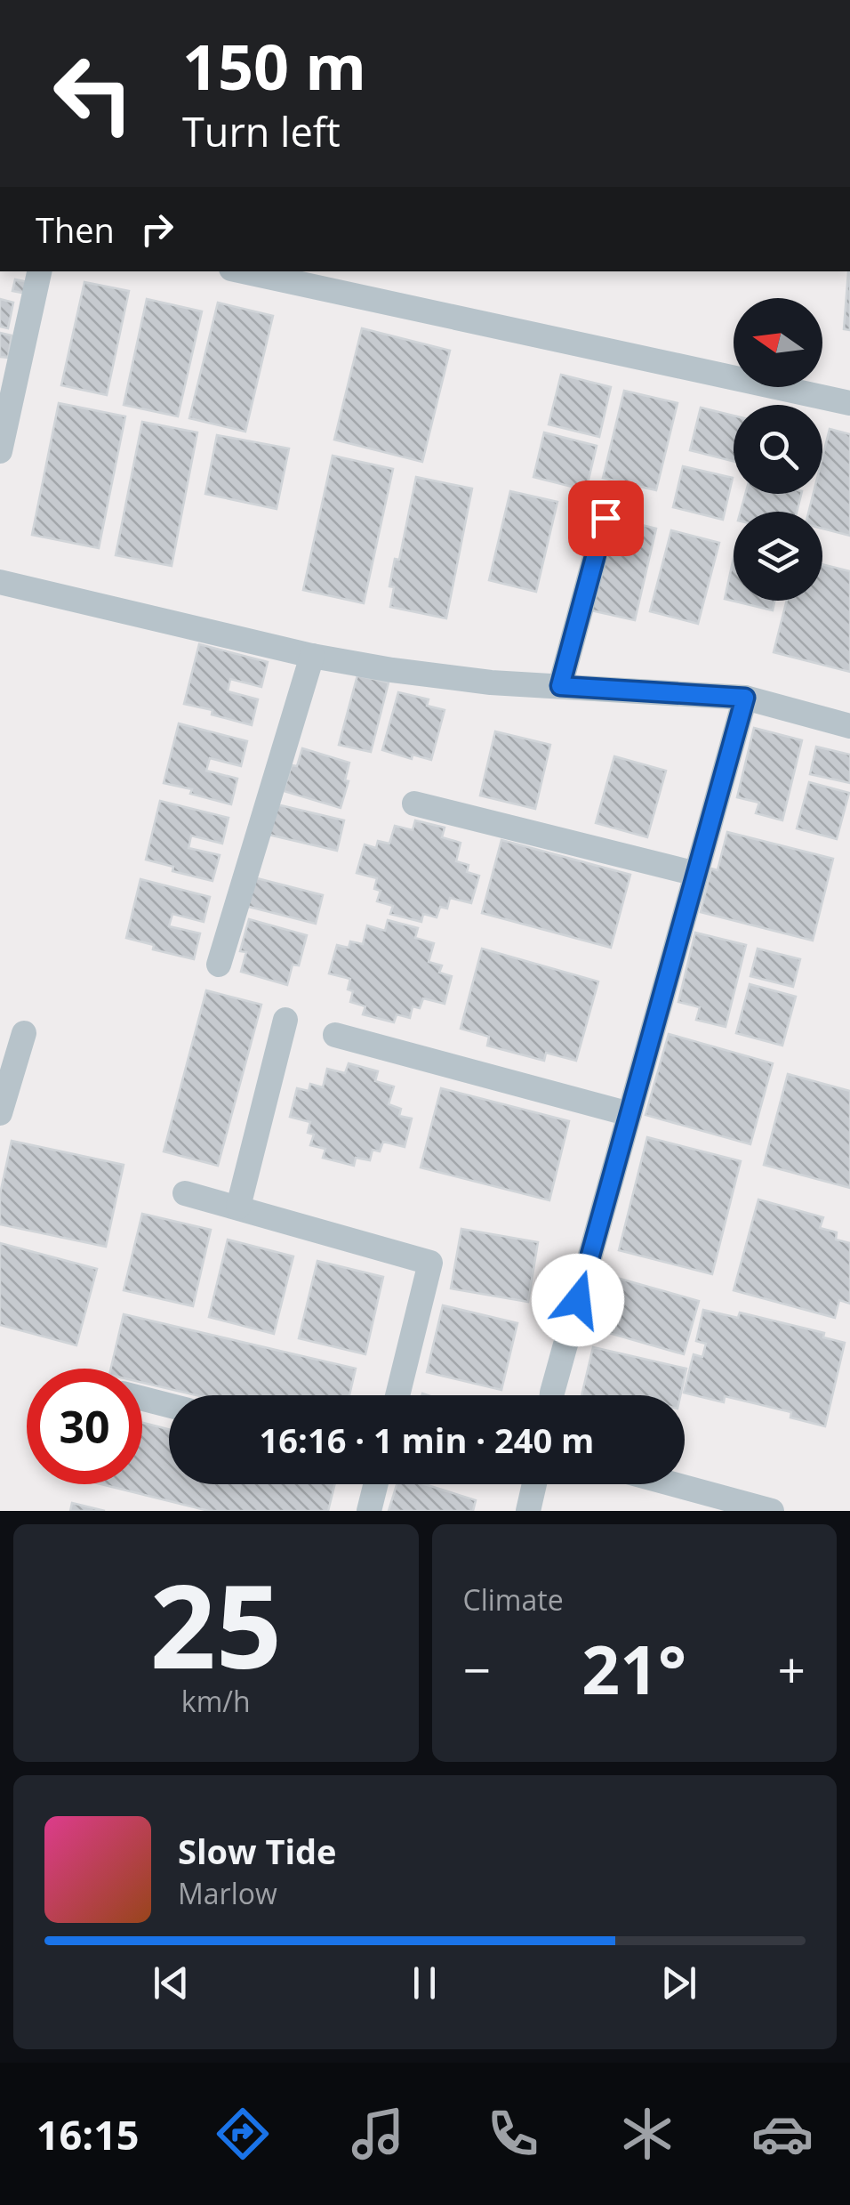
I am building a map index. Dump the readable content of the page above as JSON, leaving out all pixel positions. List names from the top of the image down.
{
  "north": "left",
  "page": {
    "turn": ["150 m", "Turn left"],
    "then": "Then",
    "limit": "30",
    "trip": "16:16 · 1 min · 240 m",
    "tile": [
      ["25", "km/h"],
      "Climate"
    ],
    "heat": ["−", "21°", "+"],
    "song": ["Slow Tide", "Marlow"],
    "tabs": "16:15"
  }
}
